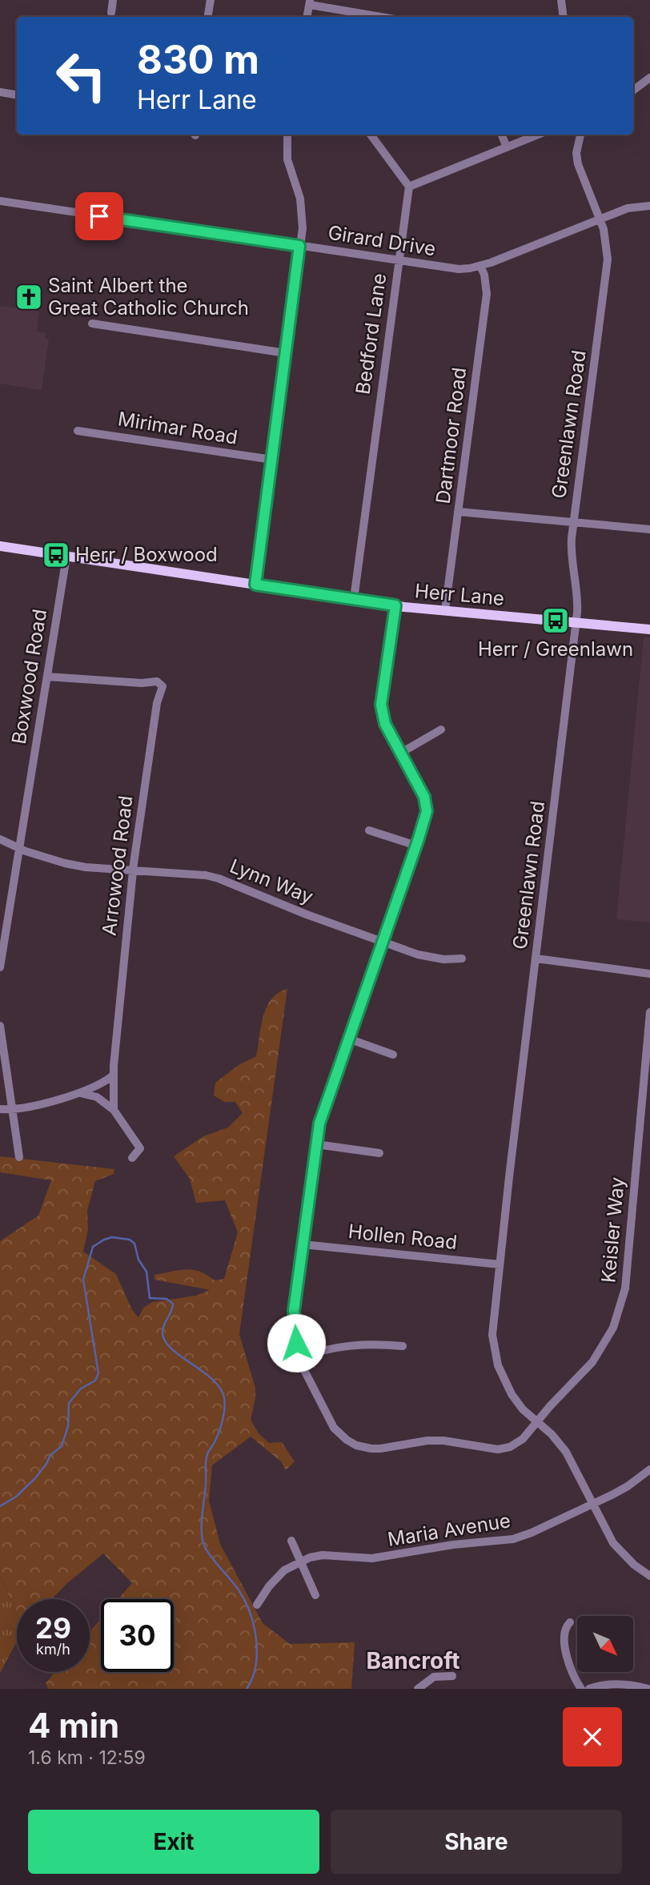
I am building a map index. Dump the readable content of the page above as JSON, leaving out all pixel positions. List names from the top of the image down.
{
  "streets": {
    "main road": ["Herr Lane"],
    "street": [
      "Girard Drive",
      "Bedford Lane",
      "Greenlawn Road",
      "Mirimar Road",
      "Dartmoor Road",
      "Boxwood Road",
      "Arrowood Road",
      "Lynn Way",
      "Keisler Way",
      "Hollen Road",
      "Maria Avenue"
    ]
  },
  "crossings": [
    ["Girard Drive", "Bedford Lane"],
    ["Girard Drive", "Greenlawn Road"],
    ["Girard Drive", "Dartmoor Road"],
    ["Bedford Lane", "Herr Lane"],
    ["Greenlawn Road", "Herr Lane"],
    ["Greenlawn Road", "Keisler Way"],
    ["Greenlawn Road", "Hollen Road"],
    ["Greenlawn Road", "Maria Avenue"],
    ["Dartmoor Road", "Herr Lane"],
    ["Herr Lane", "Boxwood Road"],
    ["Herr Lane", "Keisler Way"],
    ["Boxwood Road", "Arrowood Road"],
    ["Boxwood Road", "Lynn Way"],
    ["Arrowood Road", "Lynn Way"],
    ["Lynn Way", "Keisler Way"],
    ["Keisler Way", "Hollen Road"]
  ],
  "districts": ["Bancroft"],
  "places": {
    "church": ["Saint Albert the Great Catholic Church"],
    "bus stop": ["Herr / Boxwood", "Herr / Greenlawn"]
  },
  "north": "bottom right",
  "page": {
    "turn": ["830 m", "Herr Lane"],
    "speed": "29 km/h",
    "limit": "30",
    "heading": ["4 min", "1.6 km · 12:59"],
    "buttons": ["Exit", "Share"]
  }
}
